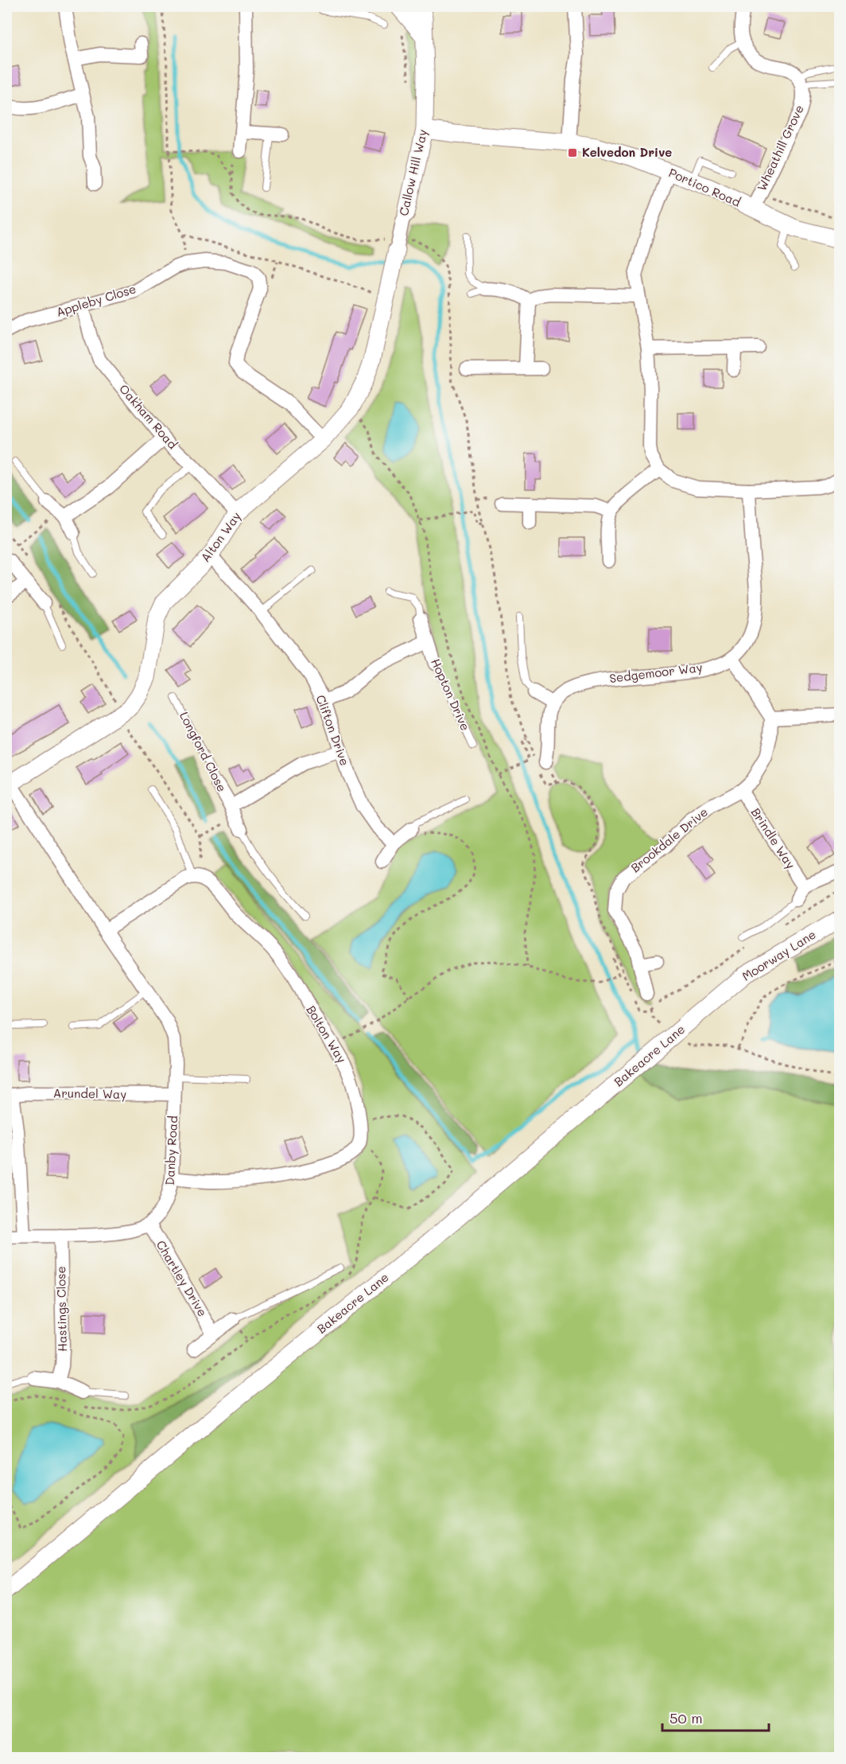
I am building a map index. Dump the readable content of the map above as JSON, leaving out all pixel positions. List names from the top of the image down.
{
  "streets": {
    "street": [
      "Wheathill Grove",
      "Callow Hill Way",
      "Portico Road",
      "Appleby Close",
      "Oakham Road",
      "Alton Way",
      "Sedgemoor Way",
      "Hopton Drive",
      "Clifton Drive",
      "Longford Close",
      "Brindle Way",
      "Brookdale Drive",
      "Moorway Lane",
      "Bolton Way",
      "Bakeacre Lane",
      "Arundel Way",
      "Danby Road",
      "Chartley Drive",
      "Hastings Close"
    ]
  },
  "crossings": [
    ["Wheathill Grove", "Portico Road"],
    ["Callow Hill Way", "Portico Road"],
    ["Callow Hill Way", "Alton Way"],
    ["Appleby Close", "Oakham Road"],
    ["Appleby Close", "Alton Way"],
    ["Oakham Road", "Alton Way"],
    ["Alton Way", "Clifton Drive"],
    ["Alton Way", "Danby Road"],
    ["Clifton Drive", "Longford Close"],
    ["Brindle Way", "Brookdale Drive"],
    ["Moorway Lane", "Bakeacre Lane"],
    ["Arundel Way", "Danby Road"],
    ["Danby Road", "Chartley Drive"]
  ],
  "places": {
    "transit": ["Kelvedon Drive"]
  },
  "scale_bar": "50 m"
}
